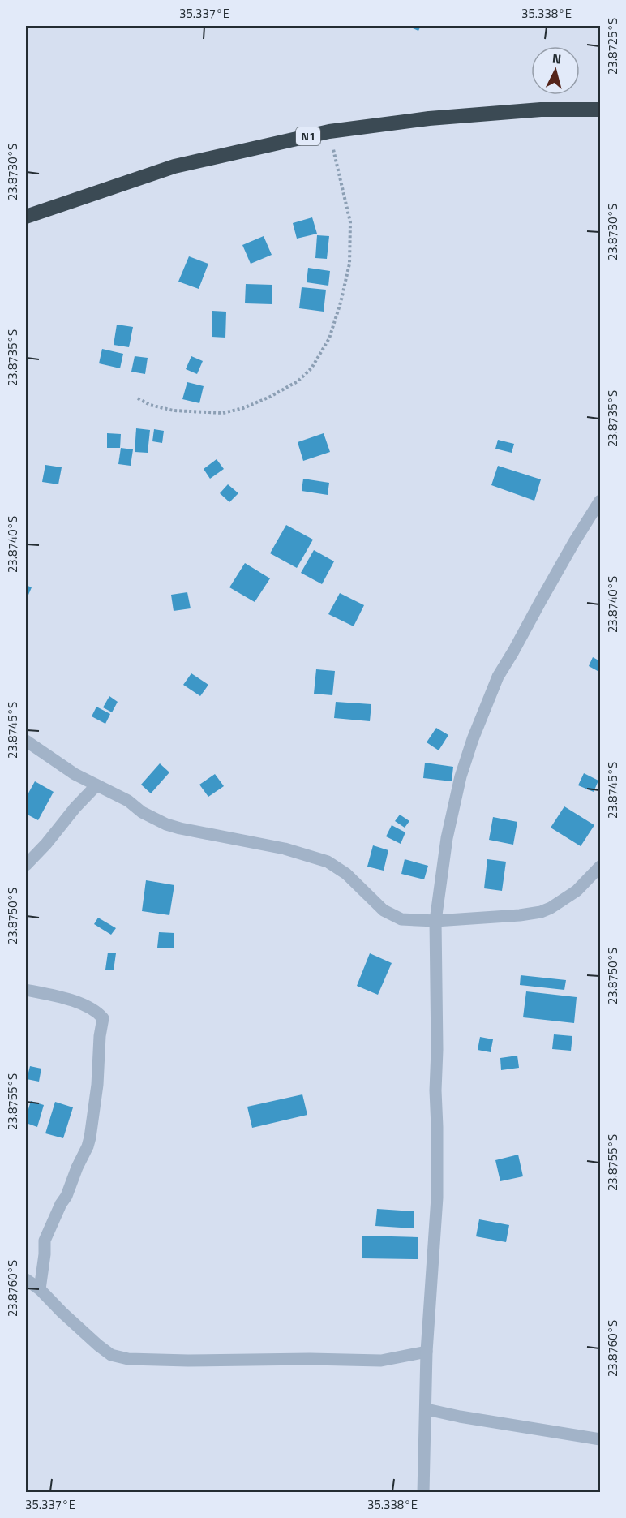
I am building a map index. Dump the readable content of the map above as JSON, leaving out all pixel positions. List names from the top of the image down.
{
  "streets": {
    "highway": ["N1"]
  },
  "north": "top",
  "coordinates": [
    "35.337°E",
    "35.338°E",
    "23.8725°S",
    "23.8730°S",
    "23.8735°S",
    "23.8740°S",
    "23.8745°S",
    "23.8750°S",
    "23.8755°S",
    "23.8760°S"
  ]
}
